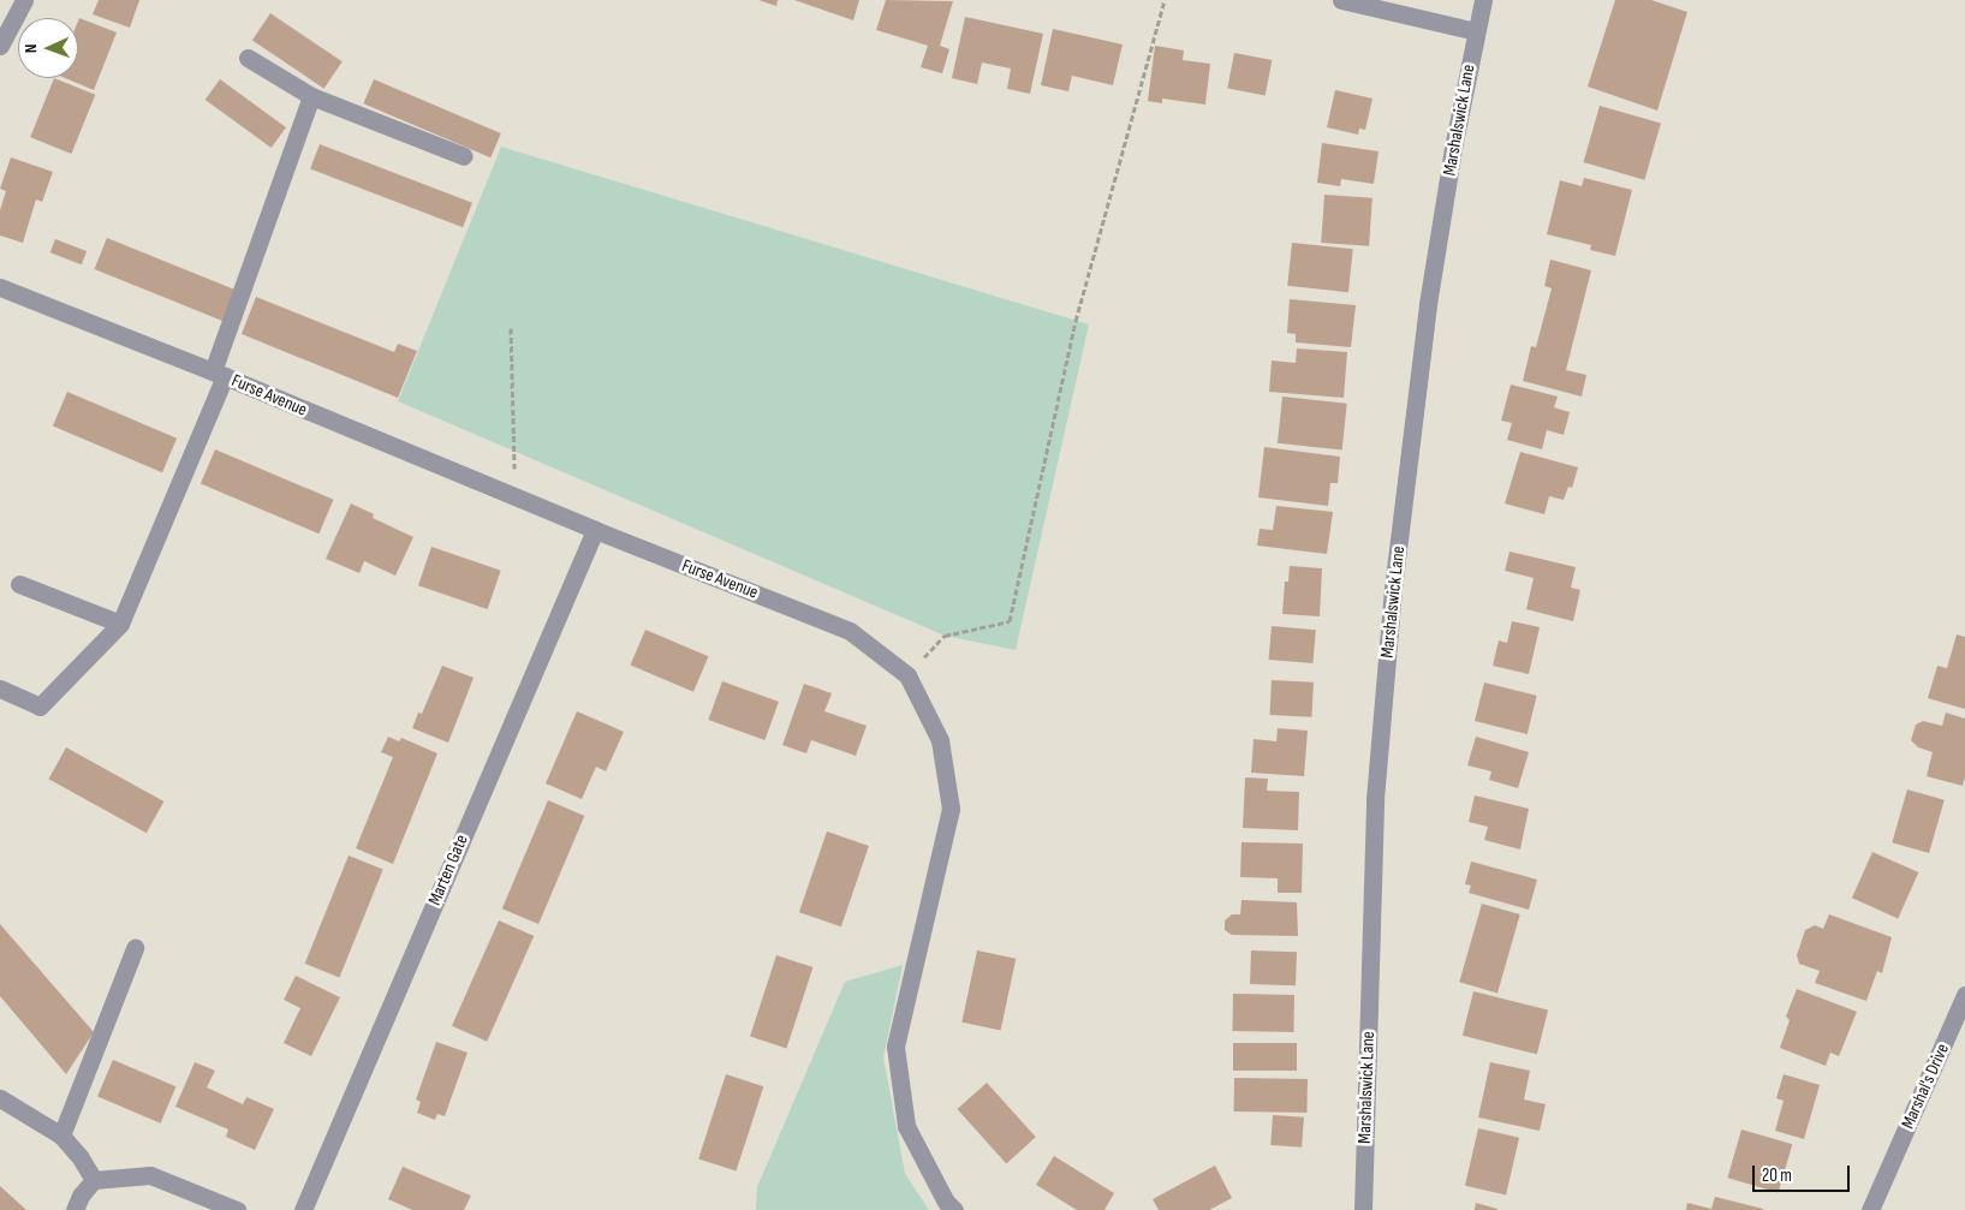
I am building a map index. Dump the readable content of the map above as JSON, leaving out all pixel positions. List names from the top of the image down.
{
  "streets": {
    "street": [
      "Marshalswick Lane",
      "Furse Avenue",
      "Marten Gate",
      "Marshal's Drive"
    ]
  },
  "crossings": [
    ["Furse Avenue", "Marten Gate"]
  ],
  "scale_bar": "20 m",
  "north": "left"
}
